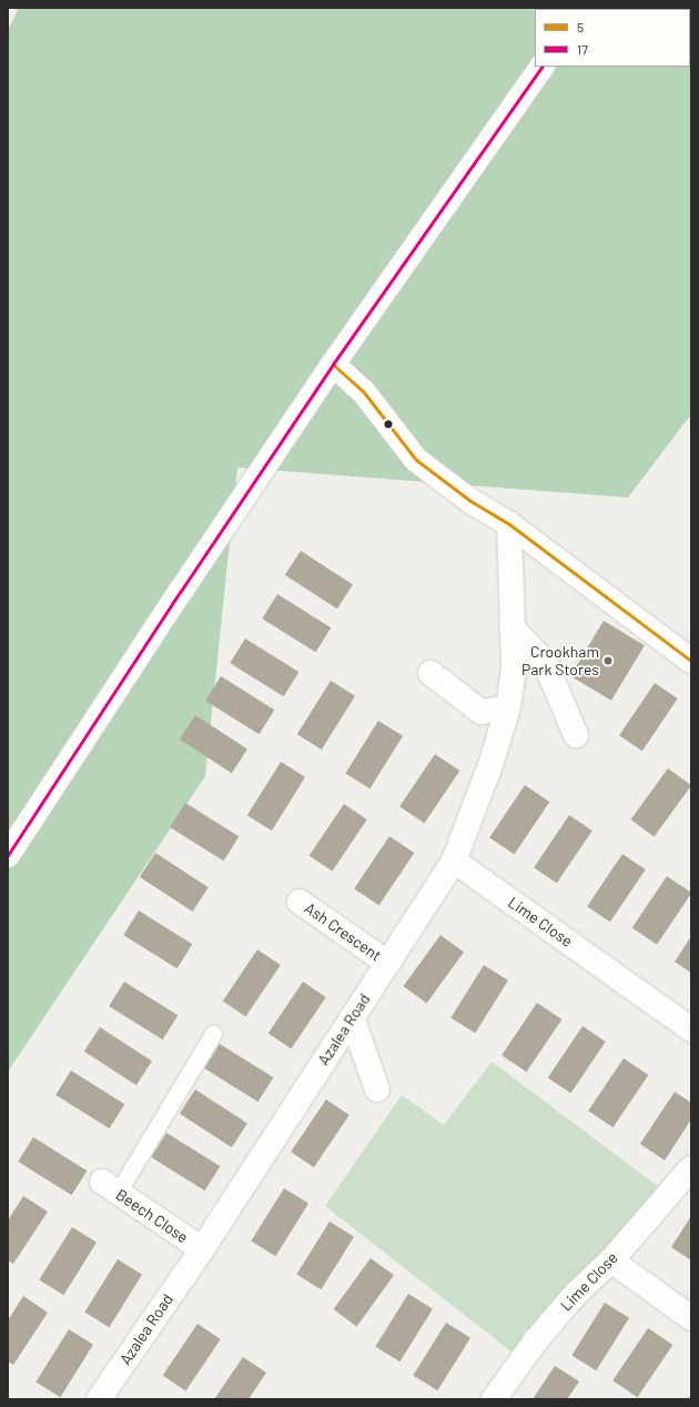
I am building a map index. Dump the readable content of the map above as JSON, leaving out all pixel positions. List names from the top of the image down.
{
  "streets": {
    "street": [
      "Lime Close",
      "Ash Crescent",
      "Azalea Road",
      "Beech Close"
    ]
  },
  "crossings": [
    ["Lime Close", "Azalea Road"],
    ["Ash Crescent", "Azalea Road"],
    ["Azalea Road", "Beech Close"]
  ],
  "places": ["Crookham Park Stores"],
  "lines": ["transit line 17", "transit line 5"],
  "legend": ["5", "17"]
}
